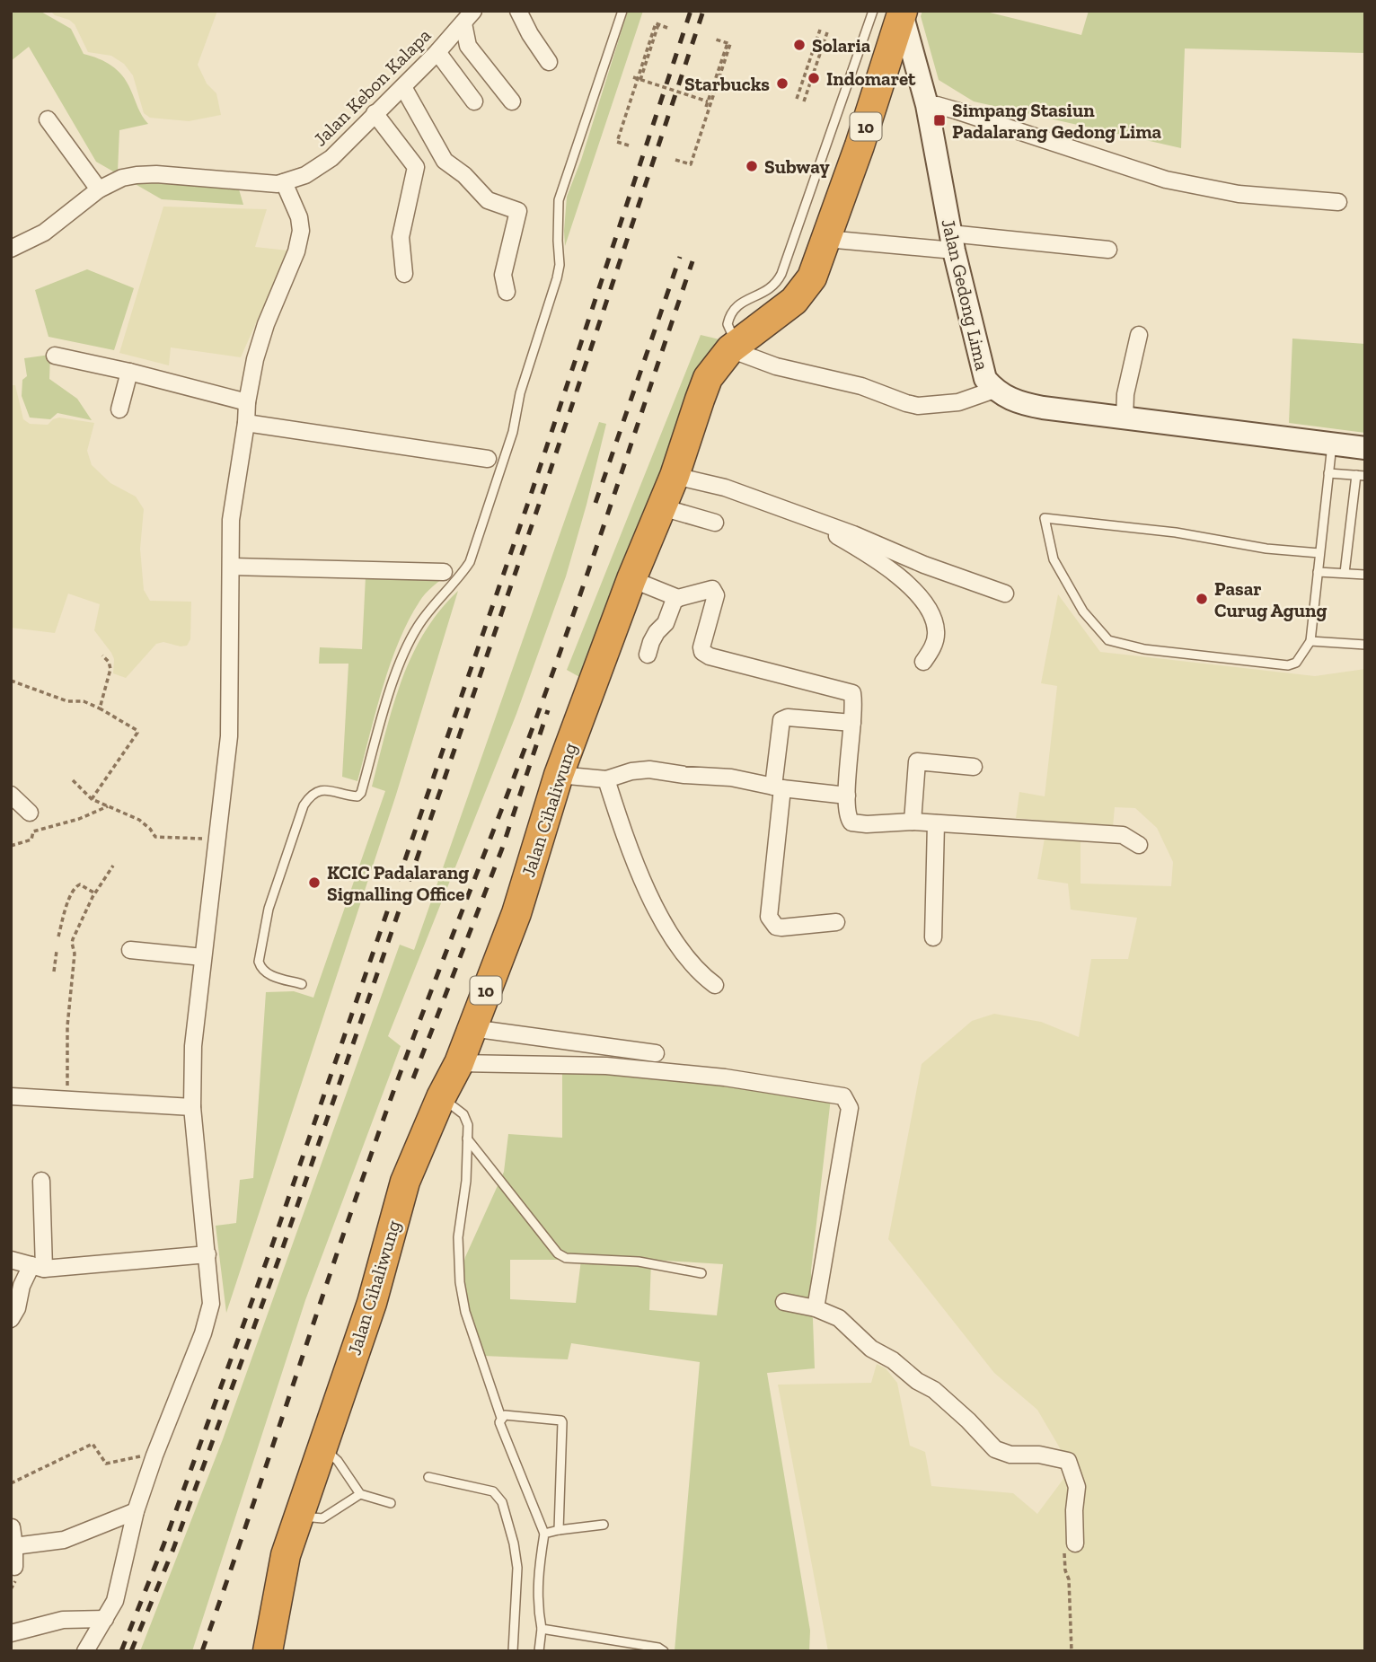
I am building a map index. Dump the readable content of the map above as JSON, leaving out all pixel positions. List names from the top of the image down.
{
  "streets": {
    "highway": ["10", "Jalan Cihaliwung"],
    "street": ["Jalan Kebon Kalapa", "Jalan Gedong Lima"]
  },
  "crossings": [
    ["Jalan Gedong Lima", "Jalan Cihaliwung"]
  ],
  "places": {
    "other": [
      "Solaria",
      "Indomaret",
      "Starbucks",
      "Subway",
      "Pasar Curug Agung",
      "KCIC Padalarang Signalling Office"
    ],
    "transit": ["Simpang Stasiun Padalarang Gedong Lima"]
  }
}
